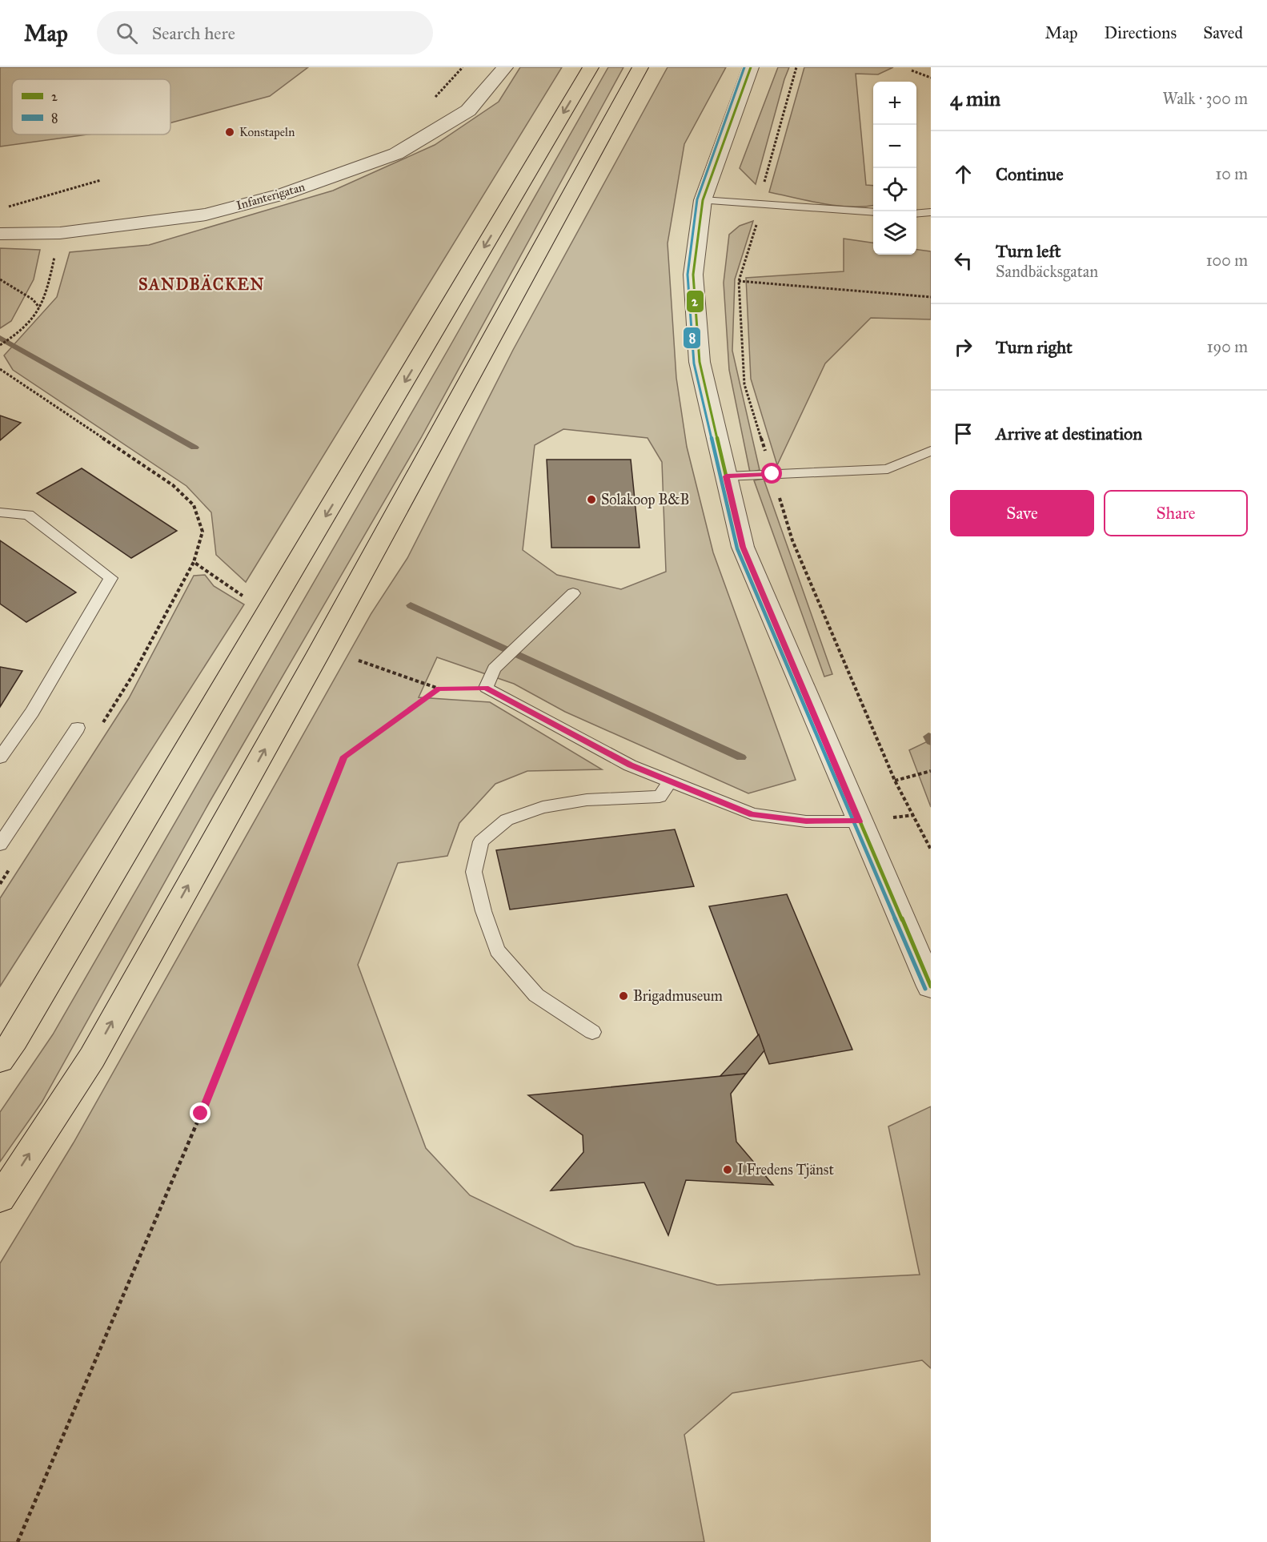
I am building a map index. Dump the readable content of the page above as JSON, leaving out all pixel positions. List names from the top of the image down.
{
  "streets": {
    "street": ["Infanterigatan"]
  },
  "districts": ["SANDBÄCKEN"],
  "places": [
    "Konstapeln",
    "Solakoop B&B",
    "Brigadmuseum",
    "I Fredens Tjänst"
  ],
  "lines": ["transit line 2", "transit line 8"],
  "legend": ["2", "8"],
  "page": {
    "header": "Map",
    "search": "Search here",
    "nav": ["Map", "Directions", "Saved"],
    "heading": ["4 min", "Walk · 300 m"],
    "map_buttons": ["+", "−"],
    "list": [
      ["Continue", "10 m"],
      ["Turn left", "Sandbäcksgatan", "100 m"],
      ["Turn right", "190 m"],
      "Arrive at destination"
    ],
    "buttons": ["Save", "Share"]
  }
}
